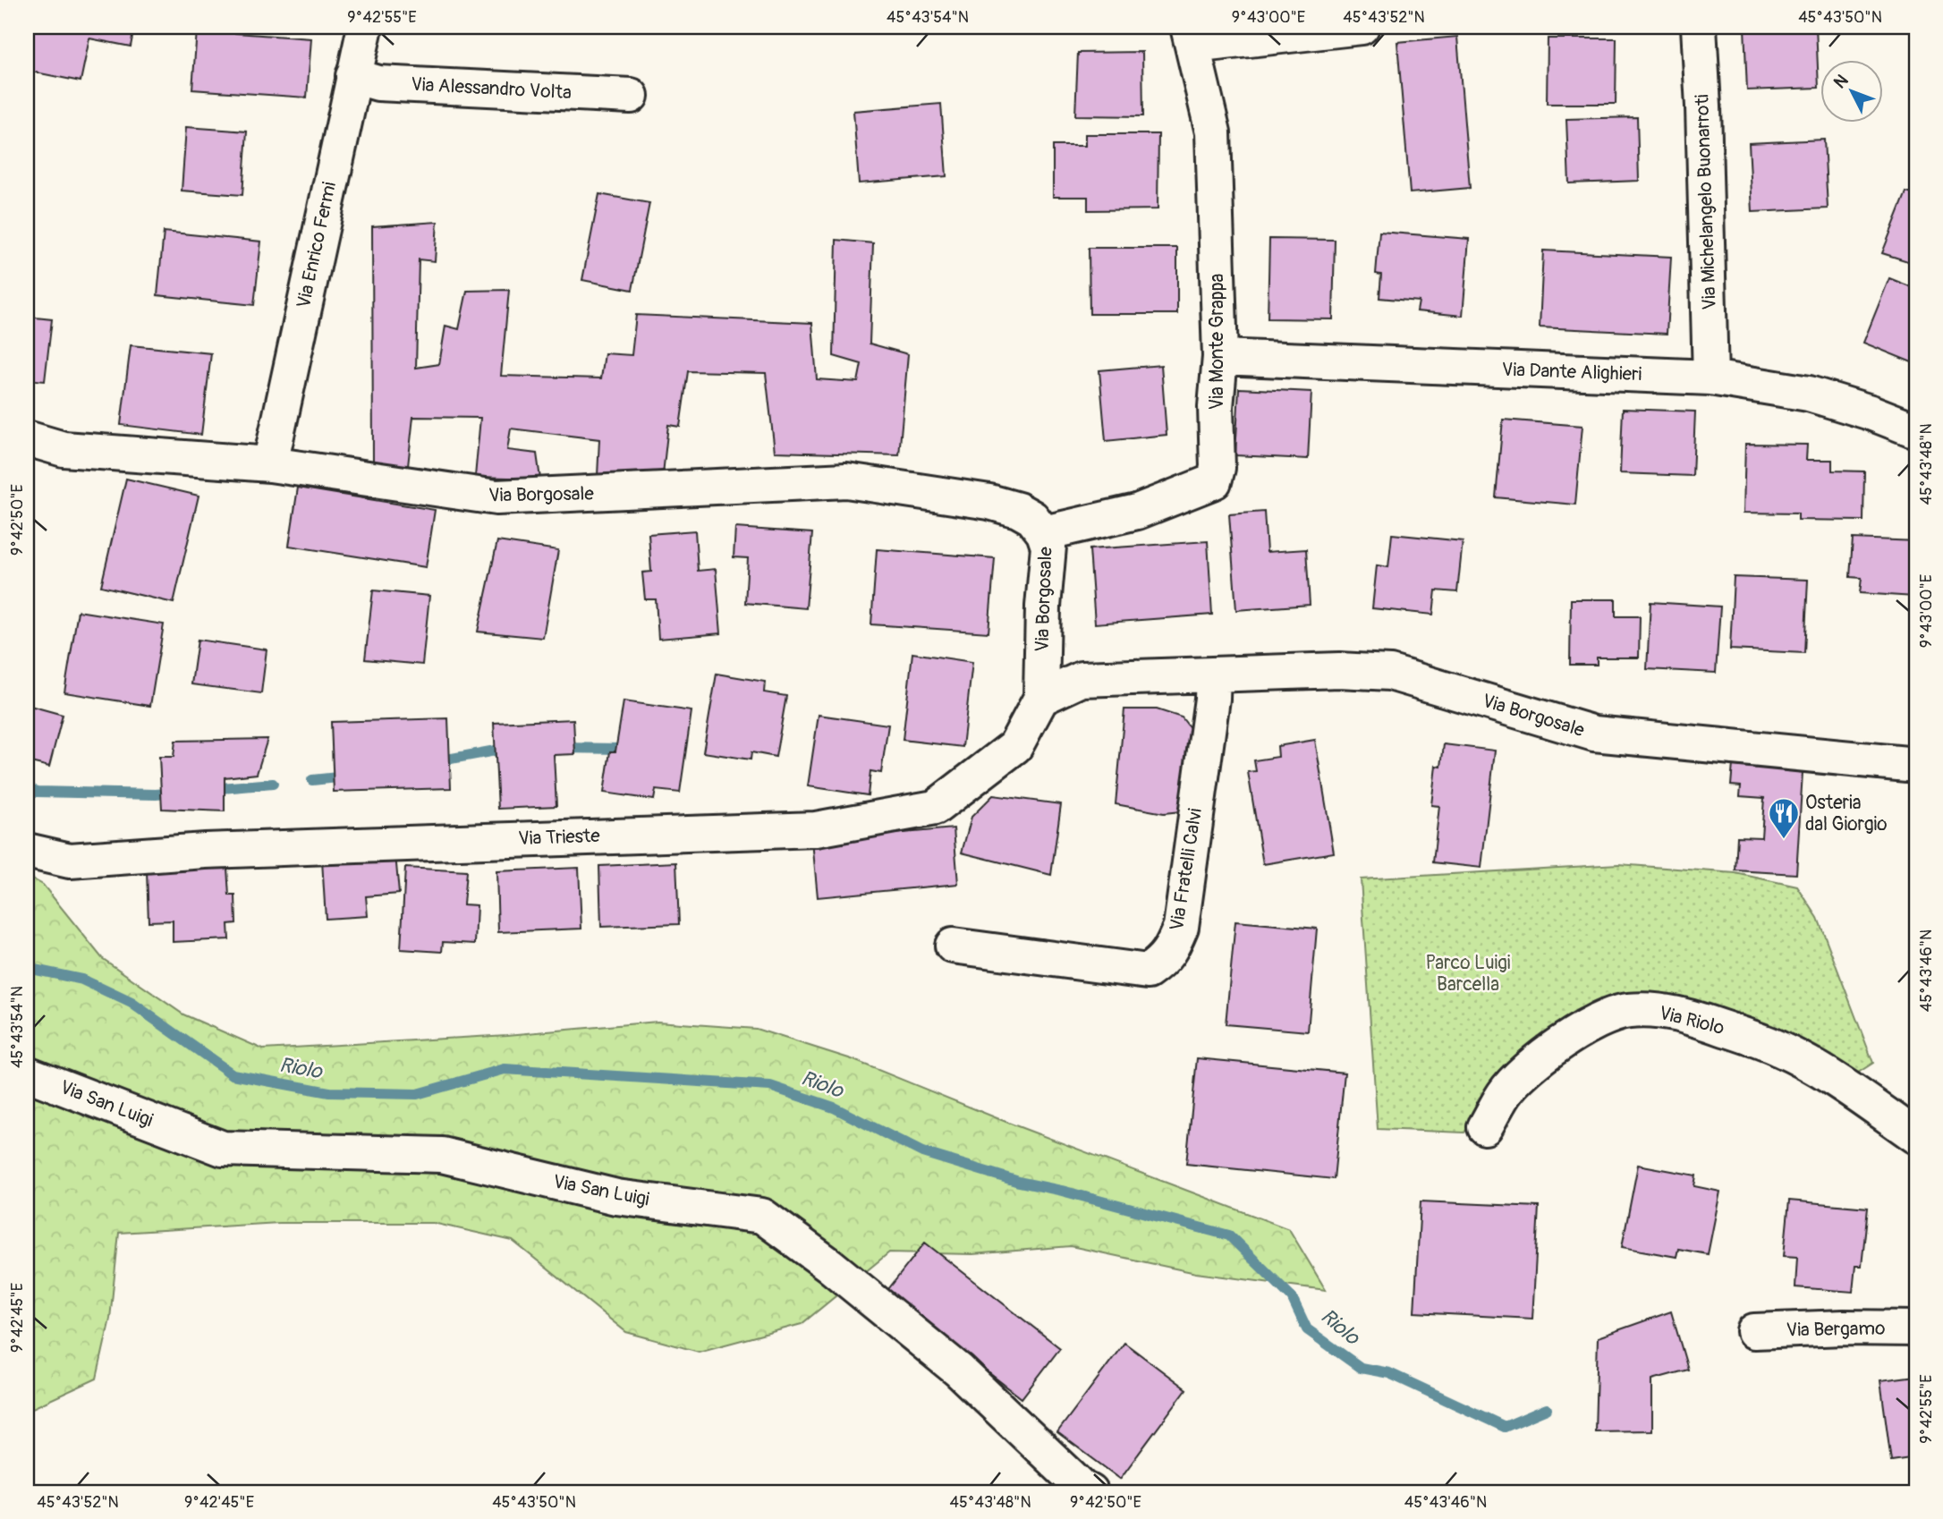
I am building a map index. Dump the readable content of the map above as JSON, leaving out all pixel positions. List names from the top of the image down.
{
  "streets": {
    "street": [
      "Via Alessandro Volta",
      "Via Michelangelo Buonarroti",
      "Via Enrico Fermi",
      "Via Monte Grappa",
      "Via Dante Alighieri",
      "Via Borgosale",
      "Via Trieste",
      "Via Fratelli Calvi",
      "Via Riolo",
      "Via San Luigi",
      "Via Bergamo"
    ]
  },
  "crossings": [
    ["Via Alessandro Volta", "Via Enrico Fermi"],
    ["Via Michelangelo Buonarroti", "Via Dante Alighieri"],
    ["Via Enrico Fermi", "Via Borgosale"],
    ["Via Monte Grappa", "Via Dante Alighieri"],
    ["Via Monte Grappa", "Via Borgosale"],
    ["Via Borgosale", "Via Trieste"],
    ["Via Borgosale", "Via Fratelli Calvi"]
  ],
  "water": ["Riolo"],
  "parks": ["Parco Luigi Barcella"],
  "places": {
    "restaurant": ["Osteria dal Giorgio"]
  },
  "north": "top left",
  "coordinates": [
    "9°42'55\"E",
    "45°43'54\"N",
    "9°43'00\"E",
    "45°43'52\"N",
    "45°43'50\"N",
    "45°43'48\"N",
    "9°42'50\"E",
    "45°43'46\"N",
    "9°42'45\"E"
  ]
}
